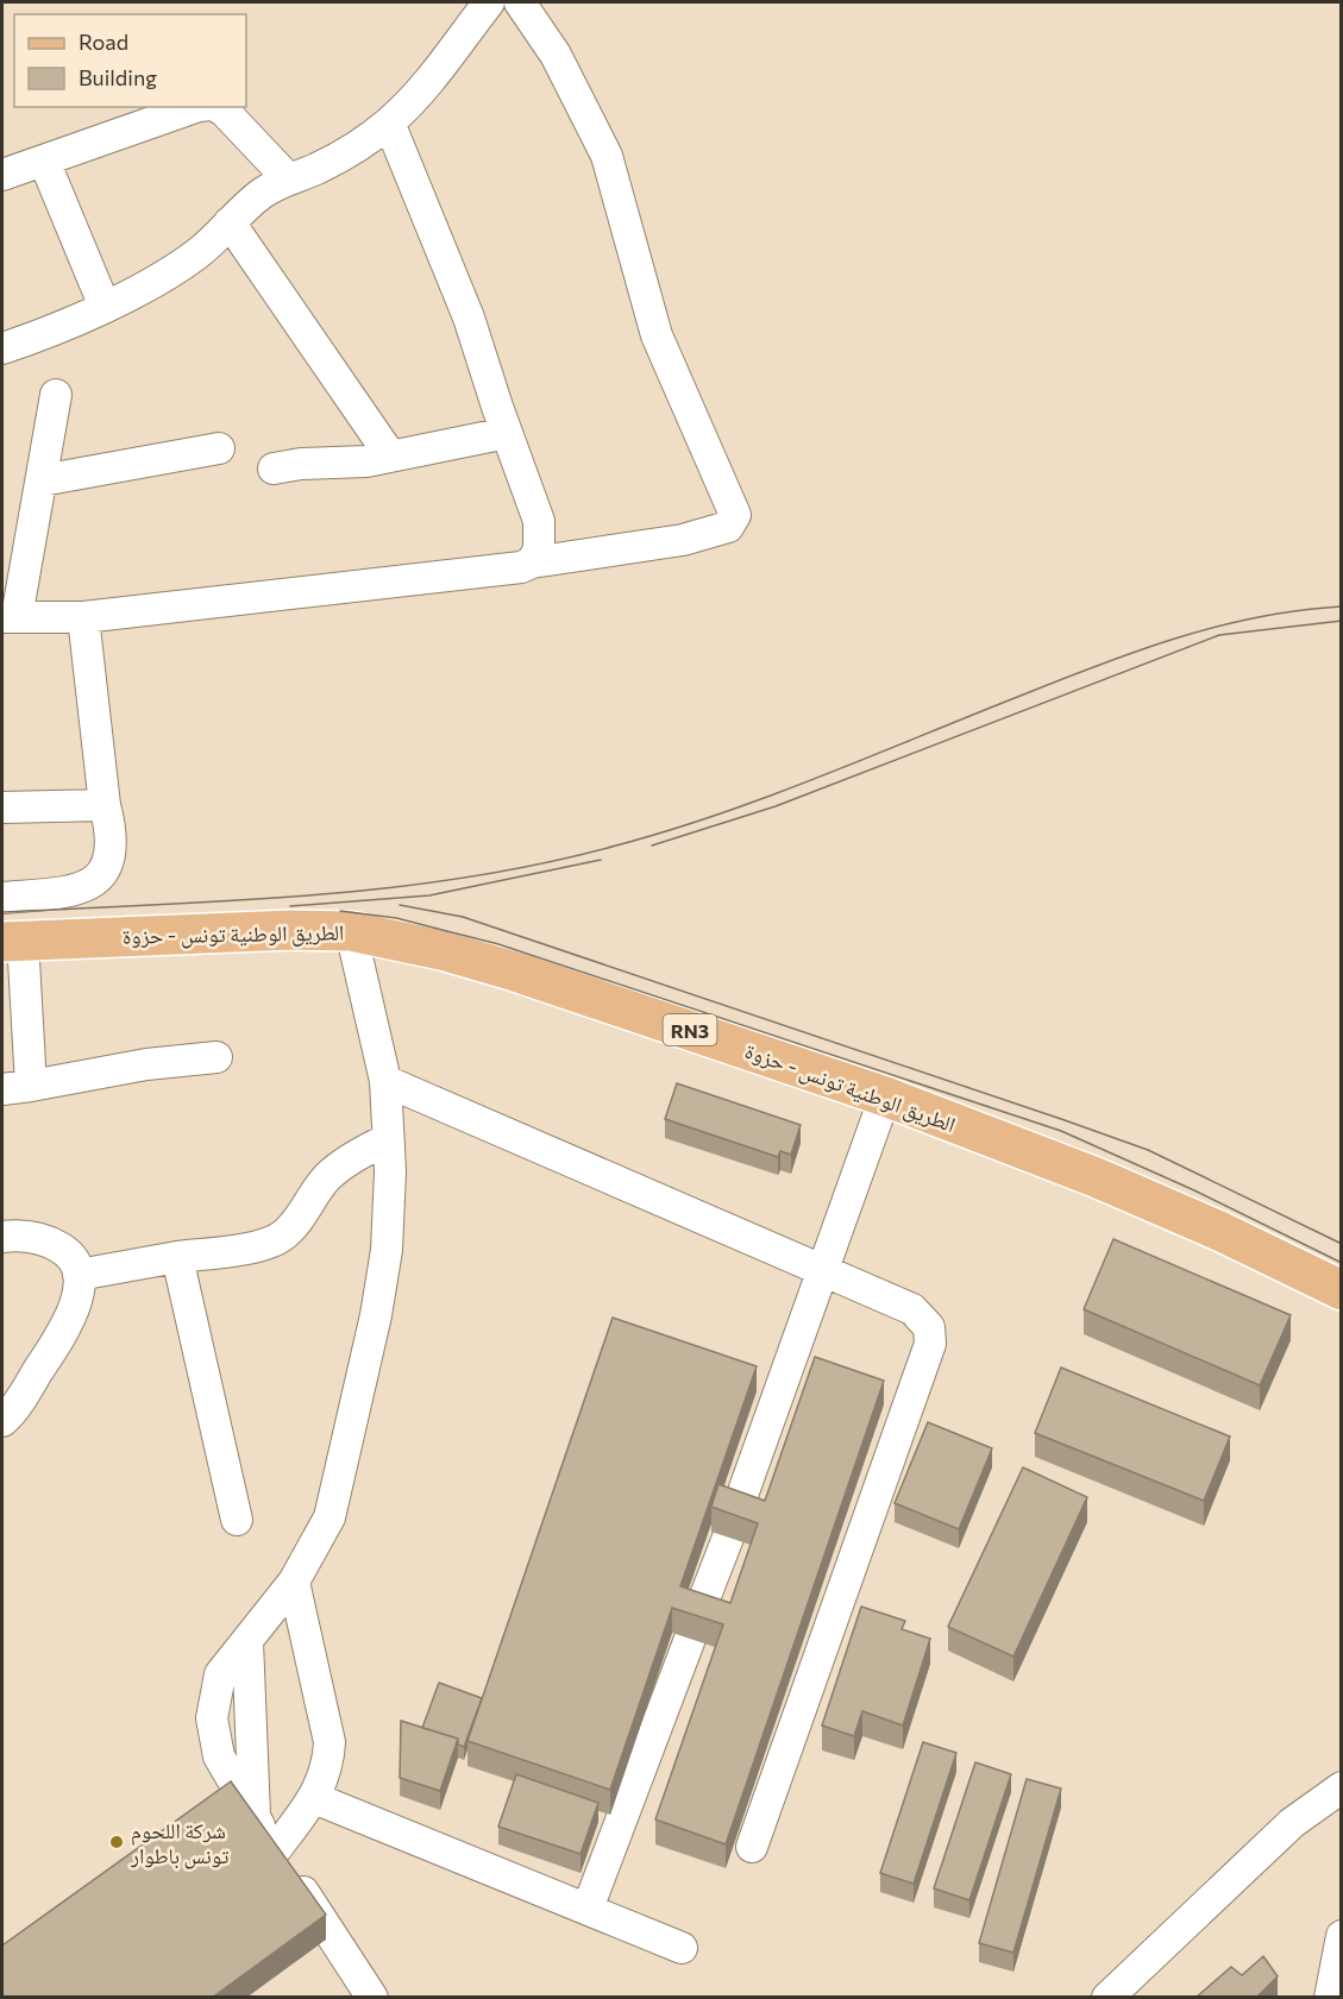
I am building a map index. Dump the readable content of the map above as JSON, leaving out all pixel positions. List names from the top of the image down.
{
  "streets": {
    "main road": ["الطريق الوطنية تونس - حزوة", "RN3"]
  },
  "places": ["شركة اللحوم تونس باطوار"],
  "legend": ["Road", "Building"]
}
